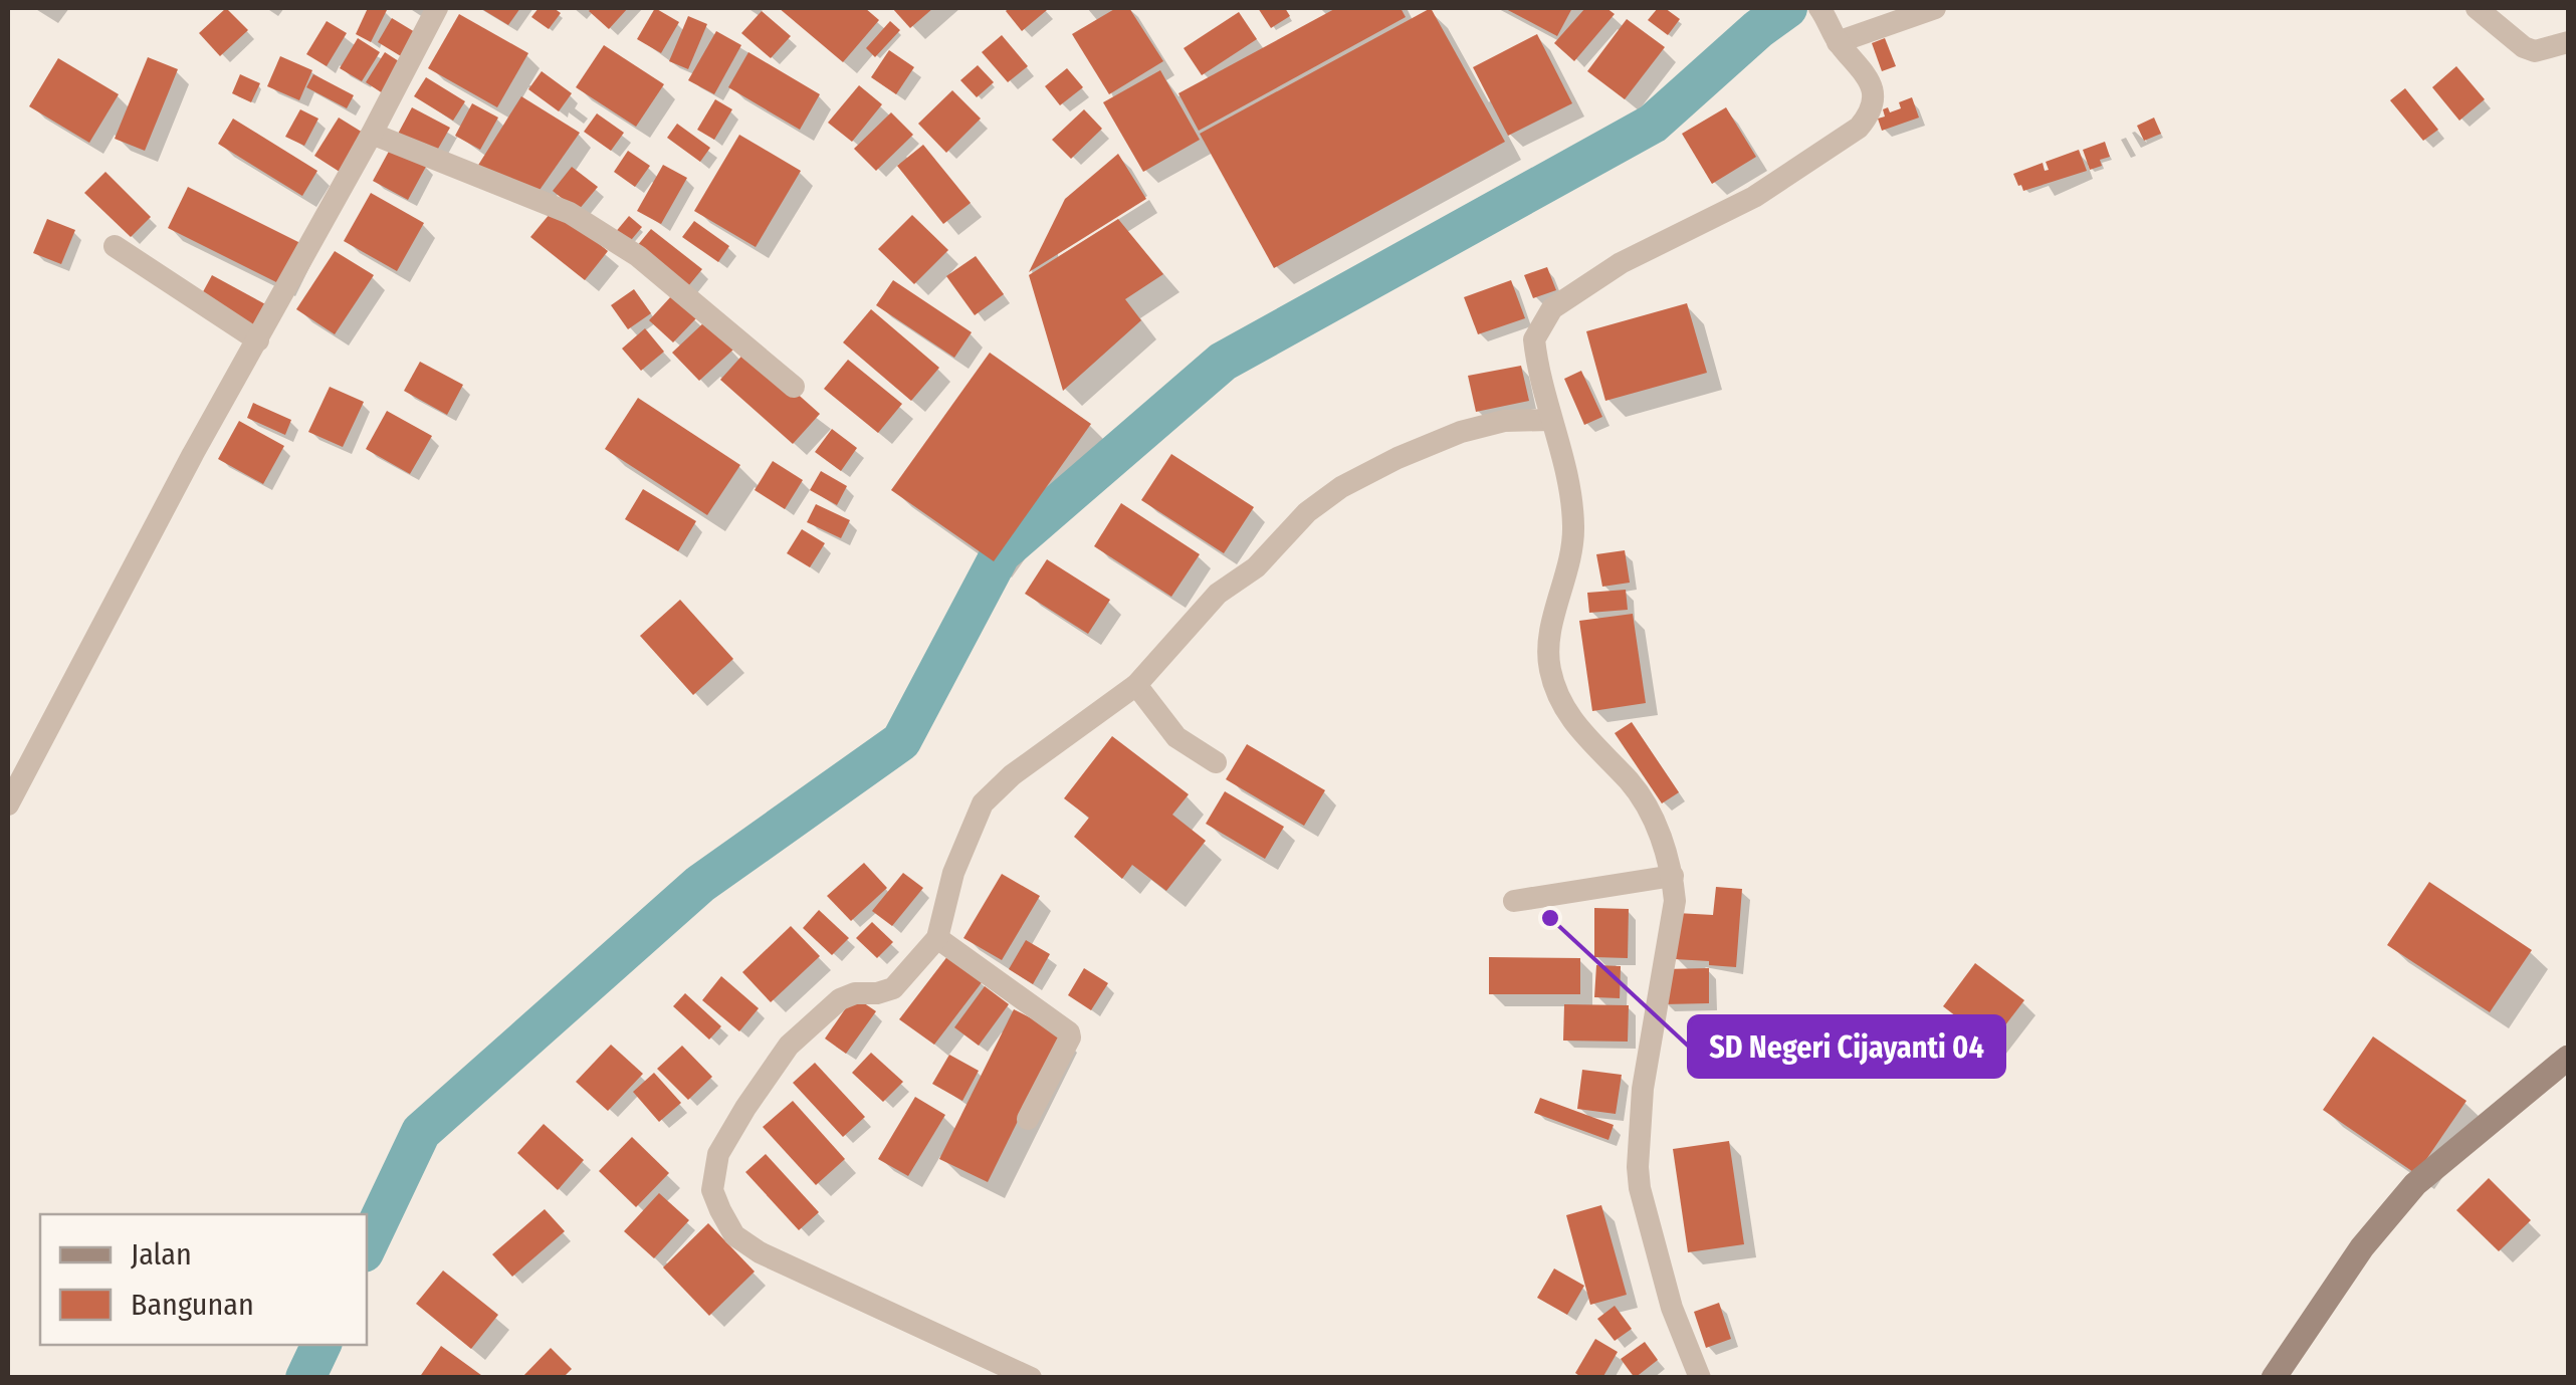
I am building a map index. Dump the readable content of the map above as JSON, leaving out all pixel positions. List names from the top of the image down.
{
  "places": ["SD Negeri Cijayanti 04"],
  "legend": ["Jalan", "Bangunan"]
}
